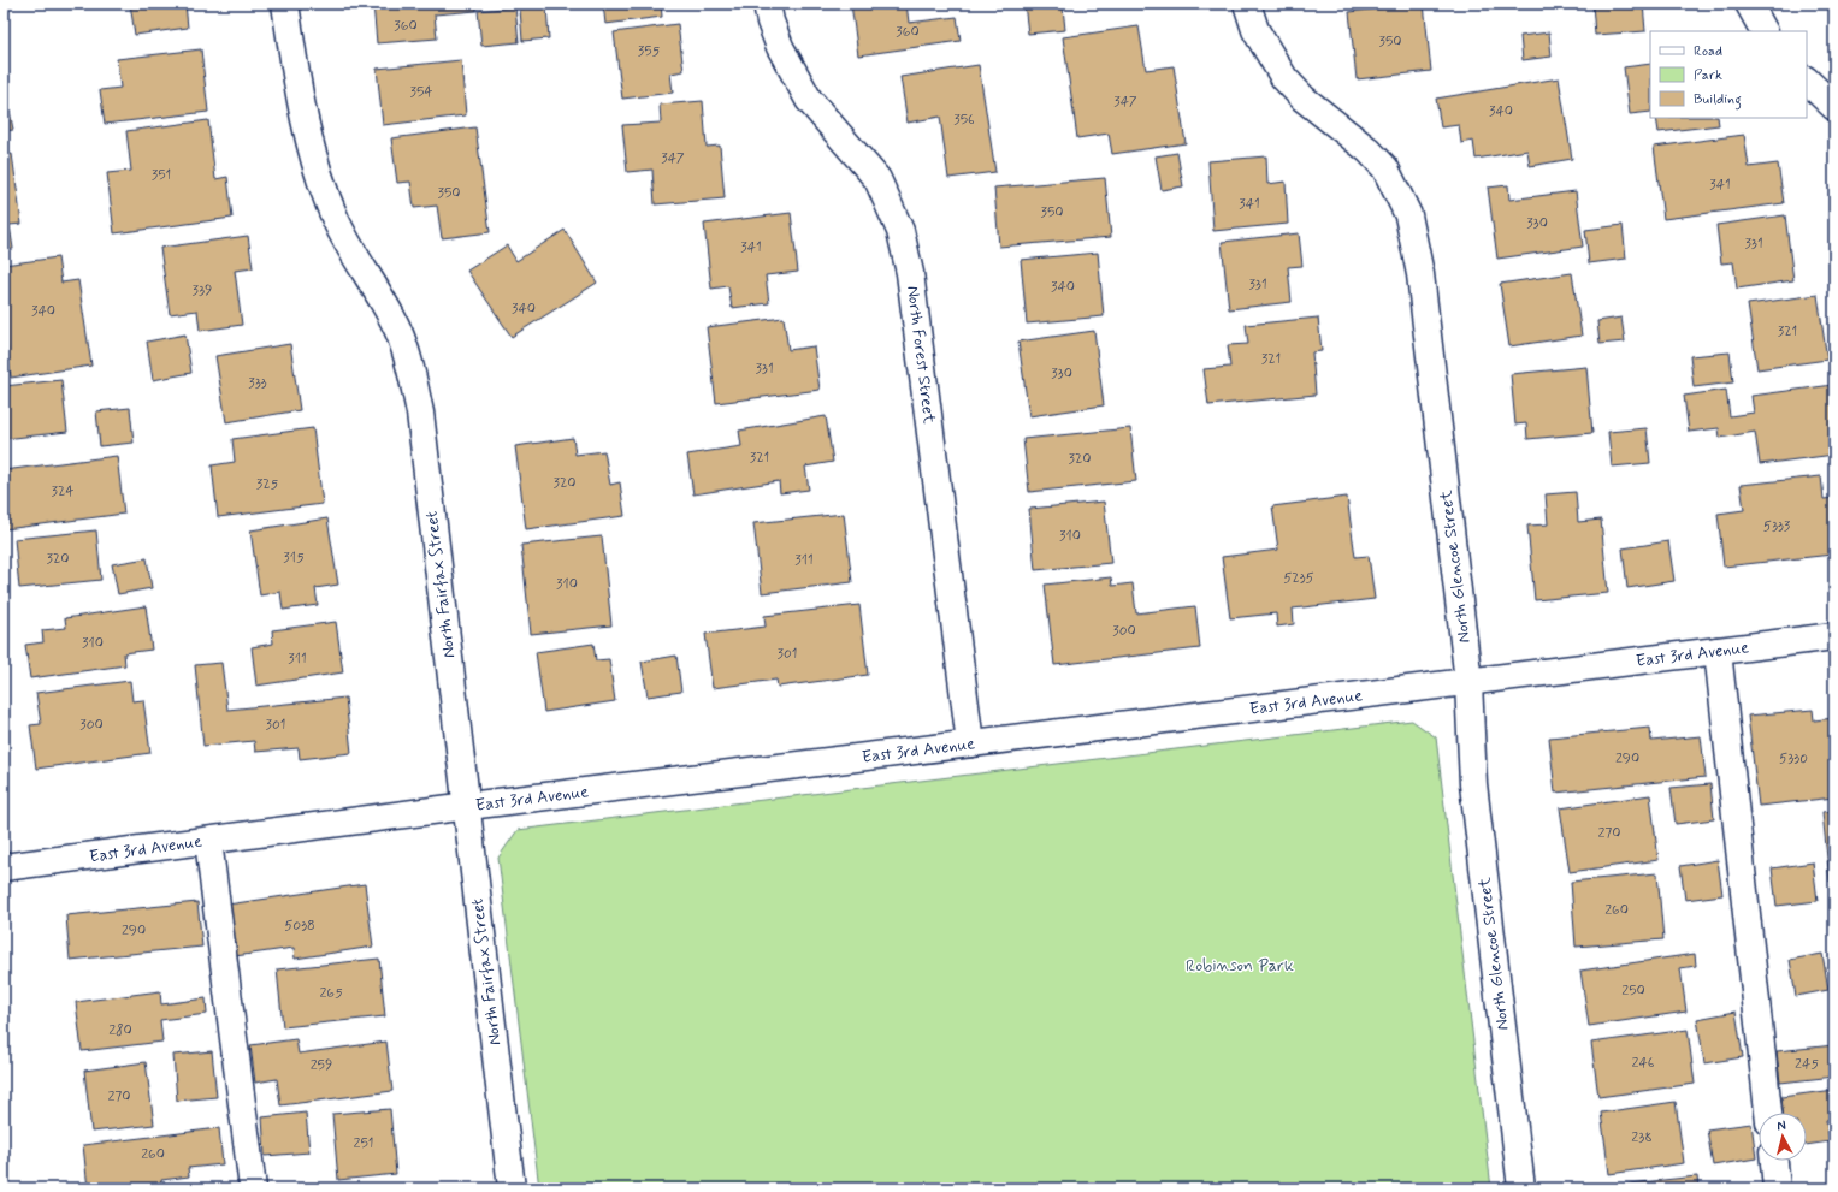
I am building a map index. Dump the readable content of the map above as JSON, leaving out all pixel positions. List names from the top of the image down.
{
  "streets": {
    "street": [
      "North Forest Street",
      "North Glencoe Street",
      "North Fairfax Street",
      "East 3rd Avenue"
    ]
  },
  "crossings": [
    ["North Forest Street", "East 3rd Avenue"],
    ["North Glencoe Street", "East 3rd Avenue"],
    ["North Fairfax Street", "East 3rd Avenue"]
  ],
  "parks": ["Robinson Park"],
  "house_numbers": [
    "360",
    "360",
    "350",
    "355",
    "354",
    "347",
    "340",
    "356",
    "347",
    "351",
    "341",
    "350",
    "341",
    "350",
    "330",
    "331",
    "341",
    "331",
    "340",
    "339",
    "340",
    "340",
    "321",
    "321",
    "331",
    "330",
    "333",
    "321",
    "320",
    "320",
    "325",
    "324",
    "5333",
    "310",
    "315",
    "320",
    "311",
    "5235",
    "310",
    "300",
    "310",
    "301",
    "311",
    "300",
    "301",
    "290",
    "5330",
    "270",
    "260",
    "5038",
    "290",
    "250",
    "265",
    "280",
    "246",
    "245",
    "259",
    "270",
    "238",
    "251",
    "260"
  ],
  "legend": ["Road", "Park", "Building"],
  "north": "top"
}
